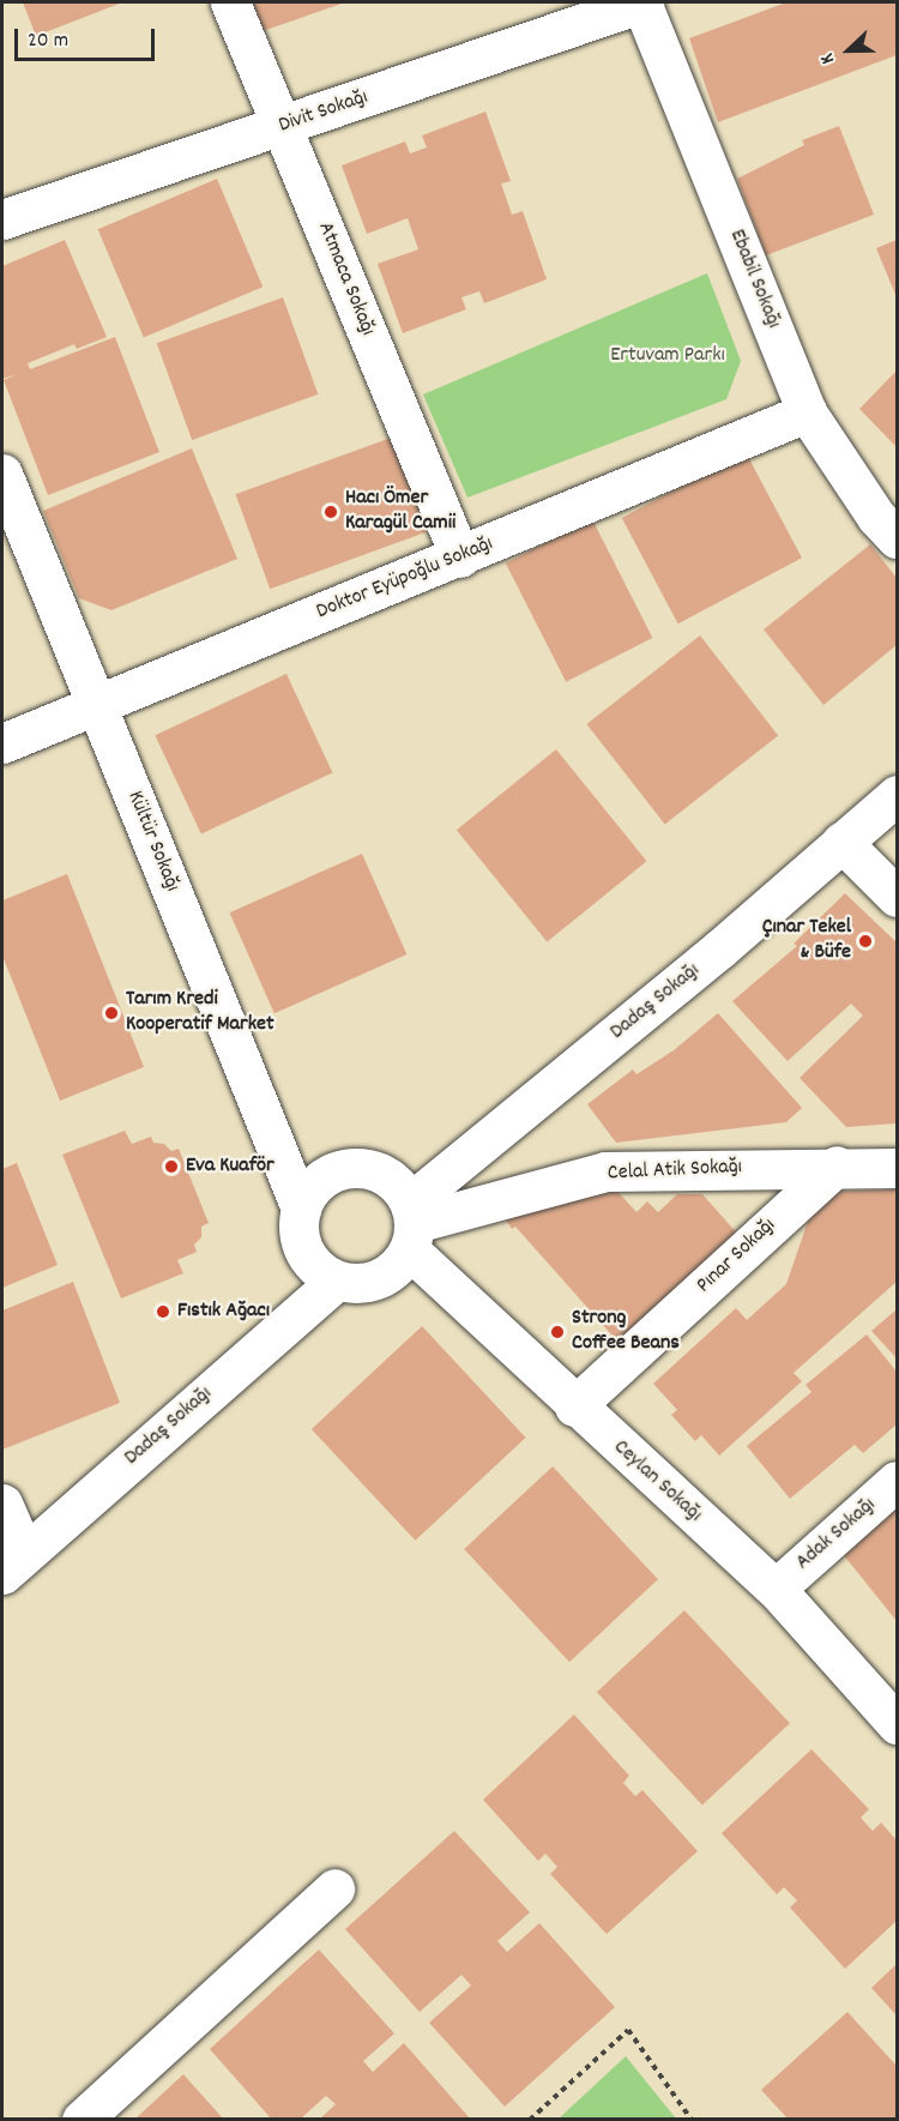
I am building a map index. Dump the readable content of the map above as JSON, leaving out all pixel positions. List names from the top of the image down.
{
  "streets": {
    "street": [
      "Divit Sokağı",
      "Atmaca Sokağı",
      "Ebabil Sokağı",
      "Doktor Eyüpoğlu Sokağı",
      "Kültür Sokağı",
      "Dadaş Sokağı",
      "Celal Atik Sokağı",
      "Pınar Sokağı",
      "Ceylan Sokağı",
      "Adak Sokağı"
    ]
  },
  "crossings": [
    ["Divit Sokağı", "Atmaca Sokağı"],
    ["Divit Sokağı", "Ebabil Sokağı"],
    ["Atmaca Sokağı", "Doktor Eyüpoğlu Sokağı"],
    ["Ebabil Sokağı", "Doktor Eyüpoğlu Sokağı"],
    ["Doktor Eyüpoğlu Sokağı", "Kültür Sokağı"],
    ["Kültür Sokağı", "Dadaş Sokağı"],
    ["Kültür Sokağı", "Celal Atik Sokağı"],
    ["Kültür Sokağı", "Ceylan Sokağı"],
    ["Dadaş Sokağı", "Celal Atik Sokağı"],
    ["Dadaş Sokağı", "Ceylan Sokağı"],
    ["Celal Atik Sokağı", "Pınar Sokağı"],
    ["Celal Atik Sokağı", "Ceylan Sokağı"],
    ["Pınar Sokağı", "Ceylan Sokağı"],
    ["Ceylan Sokağı", "Adak Sokağı"]
  ],
  "parks": ["Ertuvam Parkı"],
  "places": [
    "Hacı Ömer Karagül Camii",
    "Çınar Tekel & Büfe",
    "Tarım Kredi Kooperatif Market",
    "Eva Kuaför",
    "Fıstık Ağacı",
    "Strong Coffee Beans"
  ],
  "scale_bar": "20 m",
  "north": "left"
}
